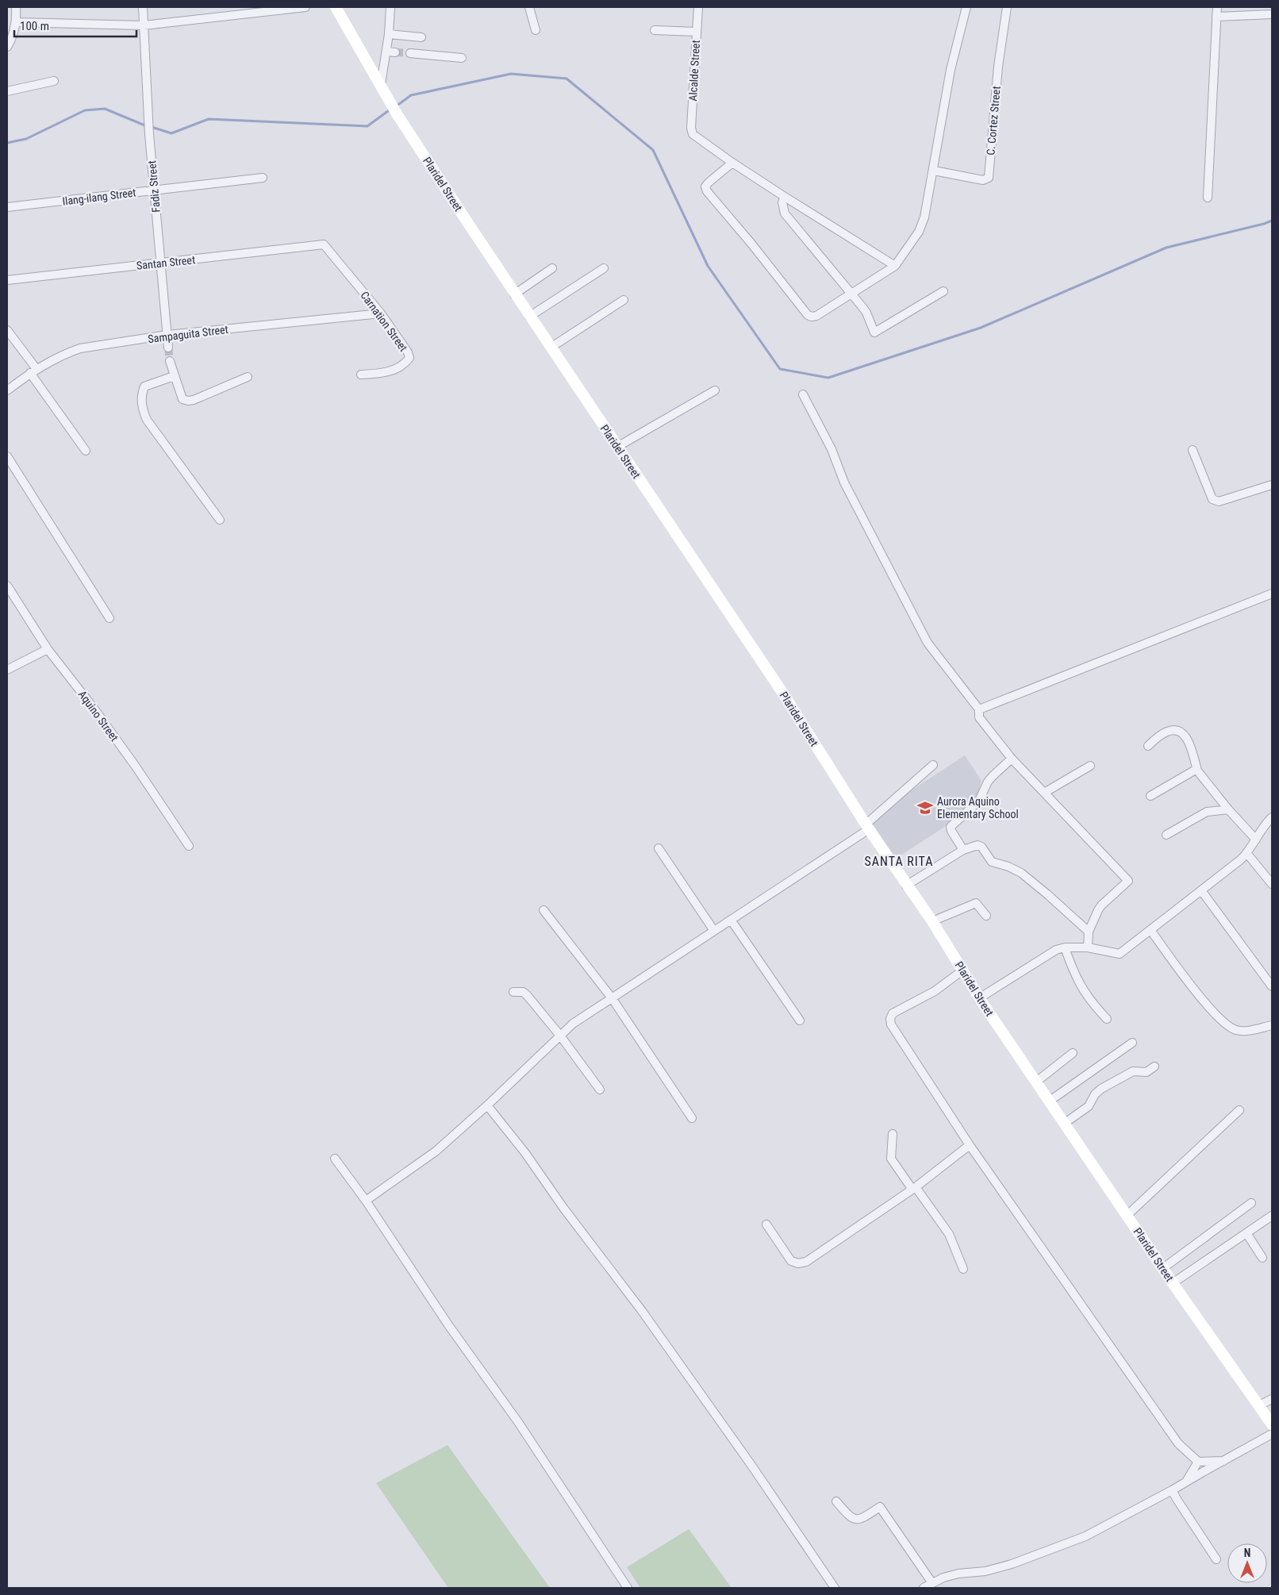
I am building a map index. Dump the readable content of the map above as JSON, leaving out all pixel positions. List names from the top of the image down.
{
  "streets": {
    "street": [
      "Alcalde Street",
      "C. Cortez Street",
      "Plaridel Street",
      "Fadiz Street",
      "Ilang-ilang Street",
      "Santan Street",
      "Carnation Street",
      "Sampaguita Street",
      "Aquino Street"
    ]
  },
  "crossings": [
    ["Fadiz Street", "Ilang-ilang Street"],
    ["Fadiz Street", "Santan Street"],
    ["Fadiz Street", "Sampaguita Street"],
    ["Santan Street", "Carnation Street"],
    ["Carnation Street", "Sampaguita Street"]
  ],
  "districts": ["SANTA RITA"],
  "places": {
    "school or university": ["Aurora Aquino Elementary School"]
  },
  "scale_bar": "100 m",
  "north": "top"
}
